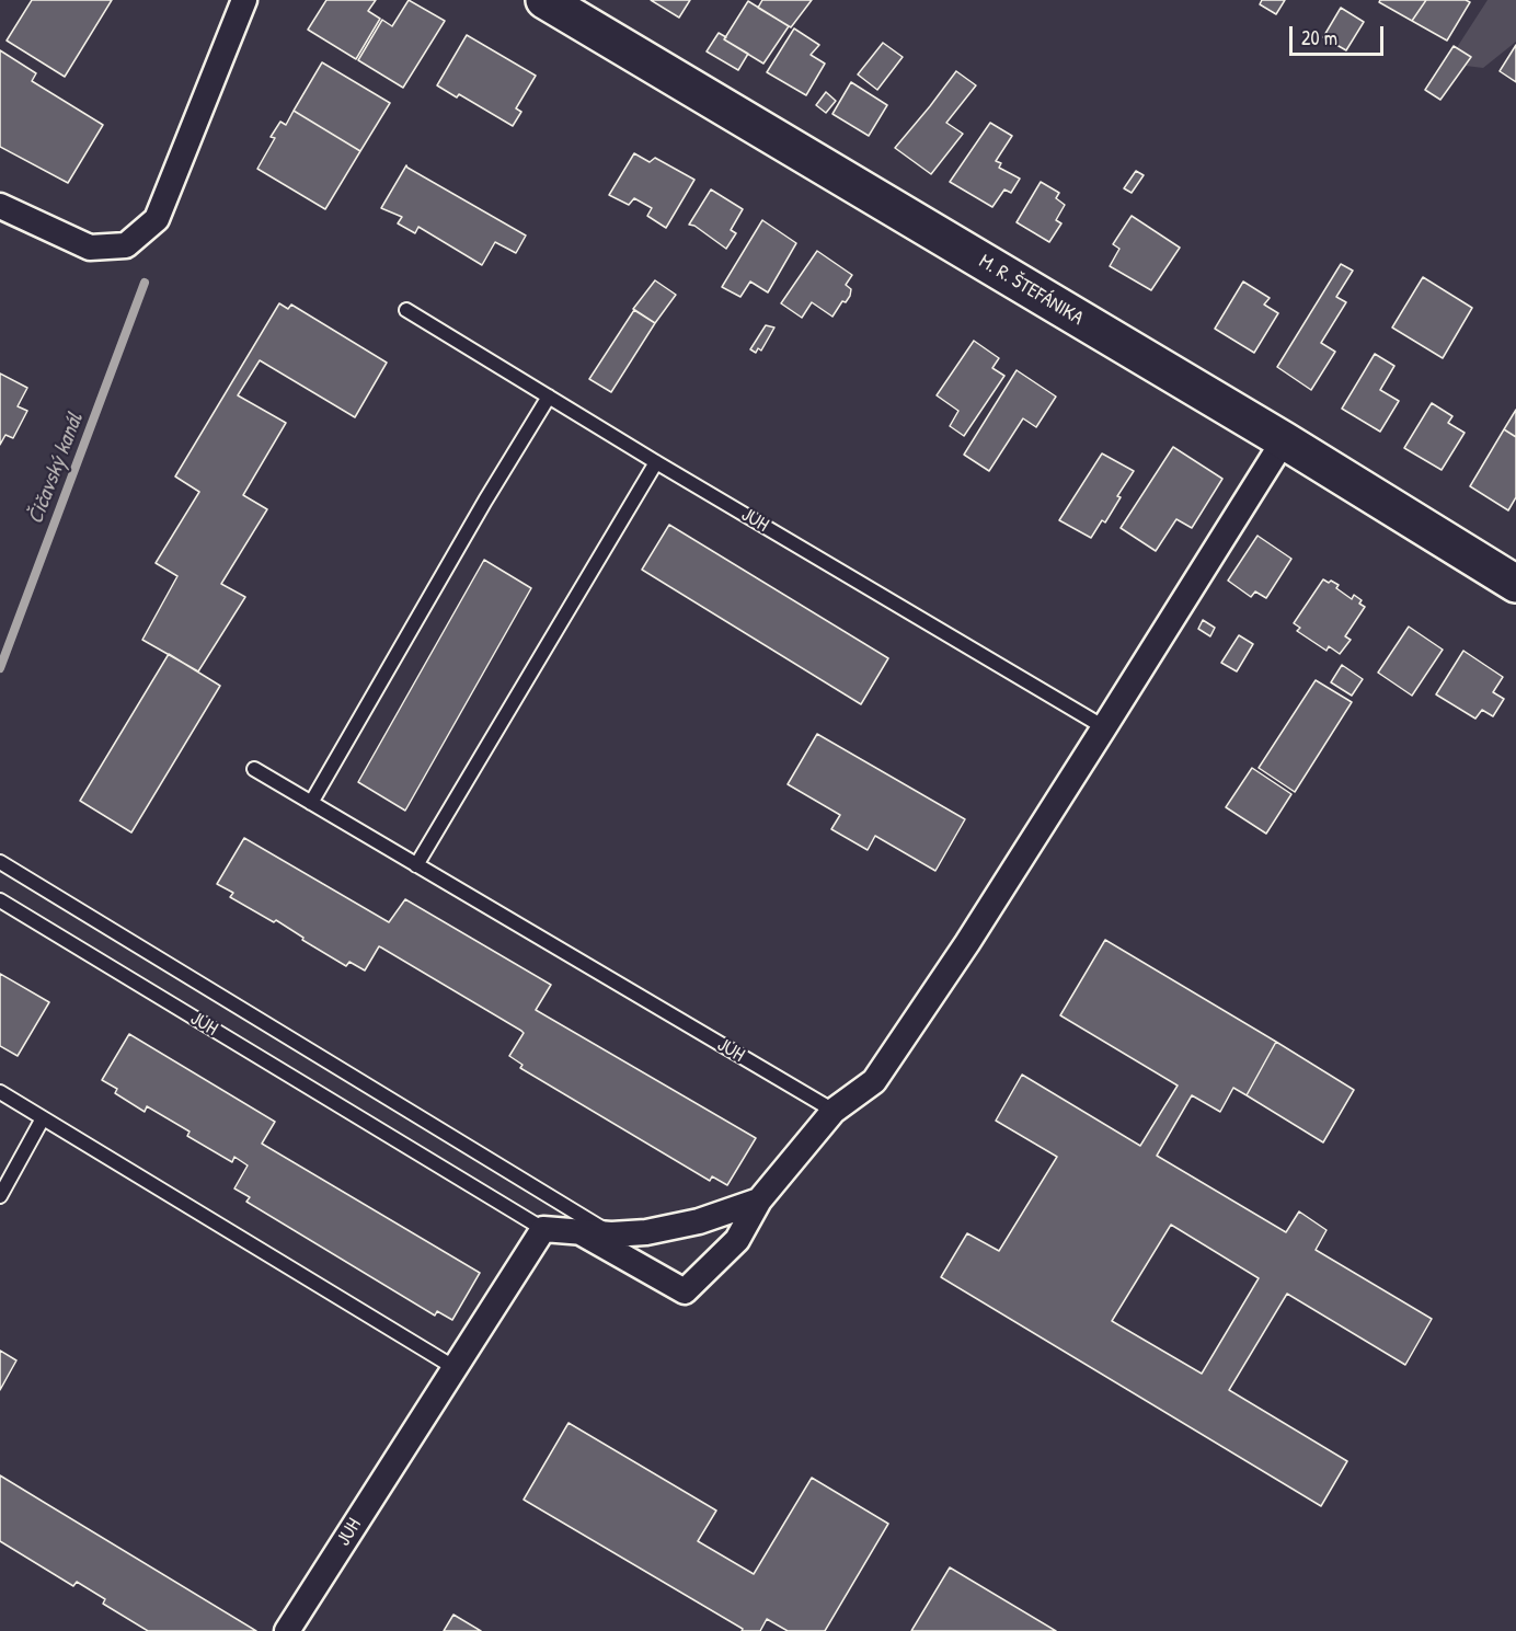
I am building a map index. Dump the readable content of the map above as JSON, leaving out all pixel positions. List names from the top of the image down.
{
  "streets": {
    "street": ["M. R. ŠTEFÁNIKA", "JUH"]
  },
  "crossings": [
    ["M. R. ŠTEFÁNIKA", "JUH"]
  ],
  "water": ["Čičavský kanál"],
  "scale_bar": "20 m"
}
